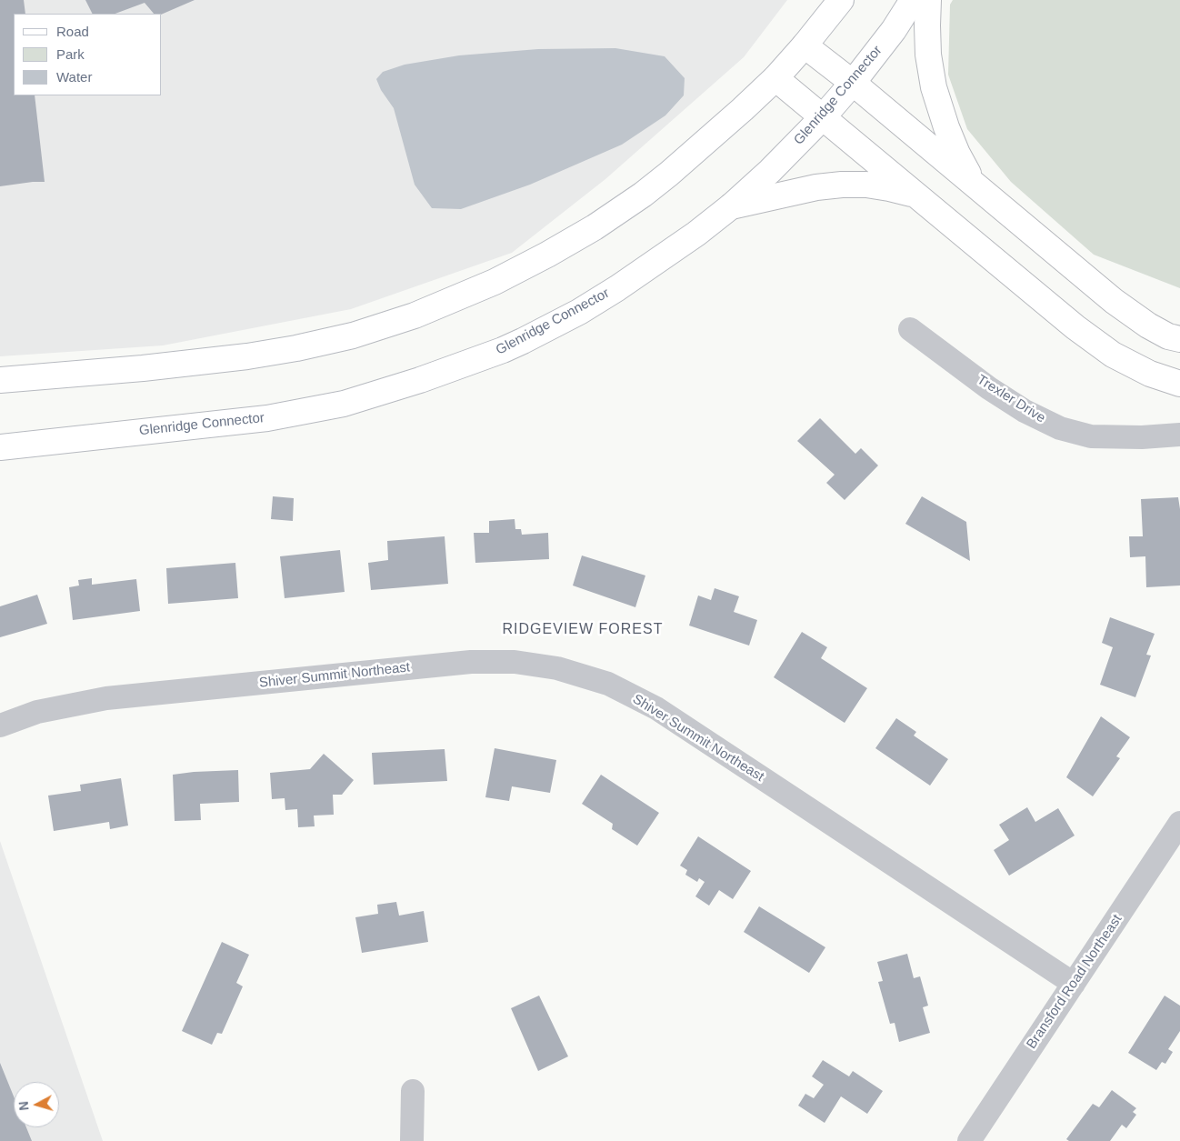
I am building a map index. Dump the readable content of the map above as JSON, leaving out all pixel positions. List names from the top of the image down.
{
  "streets": {
    "main road": ["Glenridge Connector"],
    "street": ["Trexler Drive", "Shiver Summit Northeast", "Bransford Road Northeast"]
  },
  "crossings": [
    ["Shiver Summit Northeast", "Bransford Road Northeast"]
  ],
  "districts": ["RIDGEVIEW FOREST"],
  "legend": ["Road", "Park", "Water"],
  "north": "left"
}
